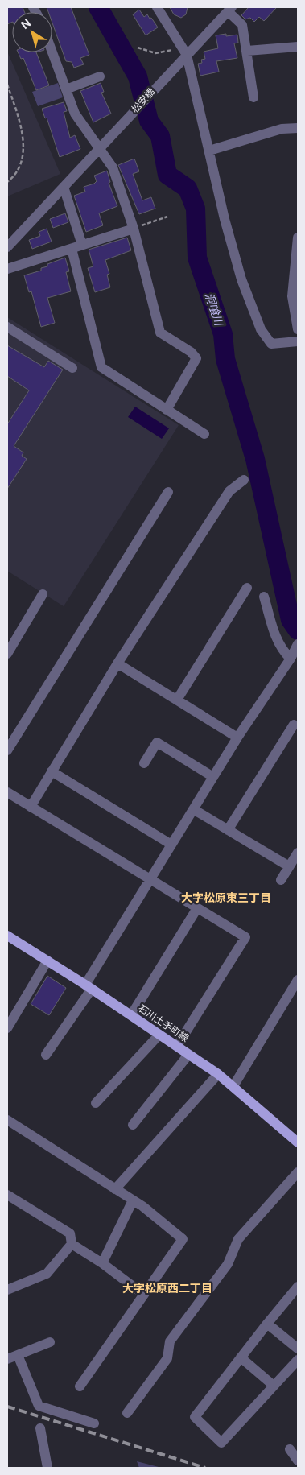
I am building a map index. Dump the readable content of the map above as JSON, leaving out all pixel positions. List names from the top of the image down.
{
  "streets": {
    "main road": ["石川土手町線"],
    "street": ["松安橋"]
  },
  "districts": ["大字松原東三丁目", "大字松原西二丁目"],
  "water": ["洞喰川"],
  "north": "top left"
}
